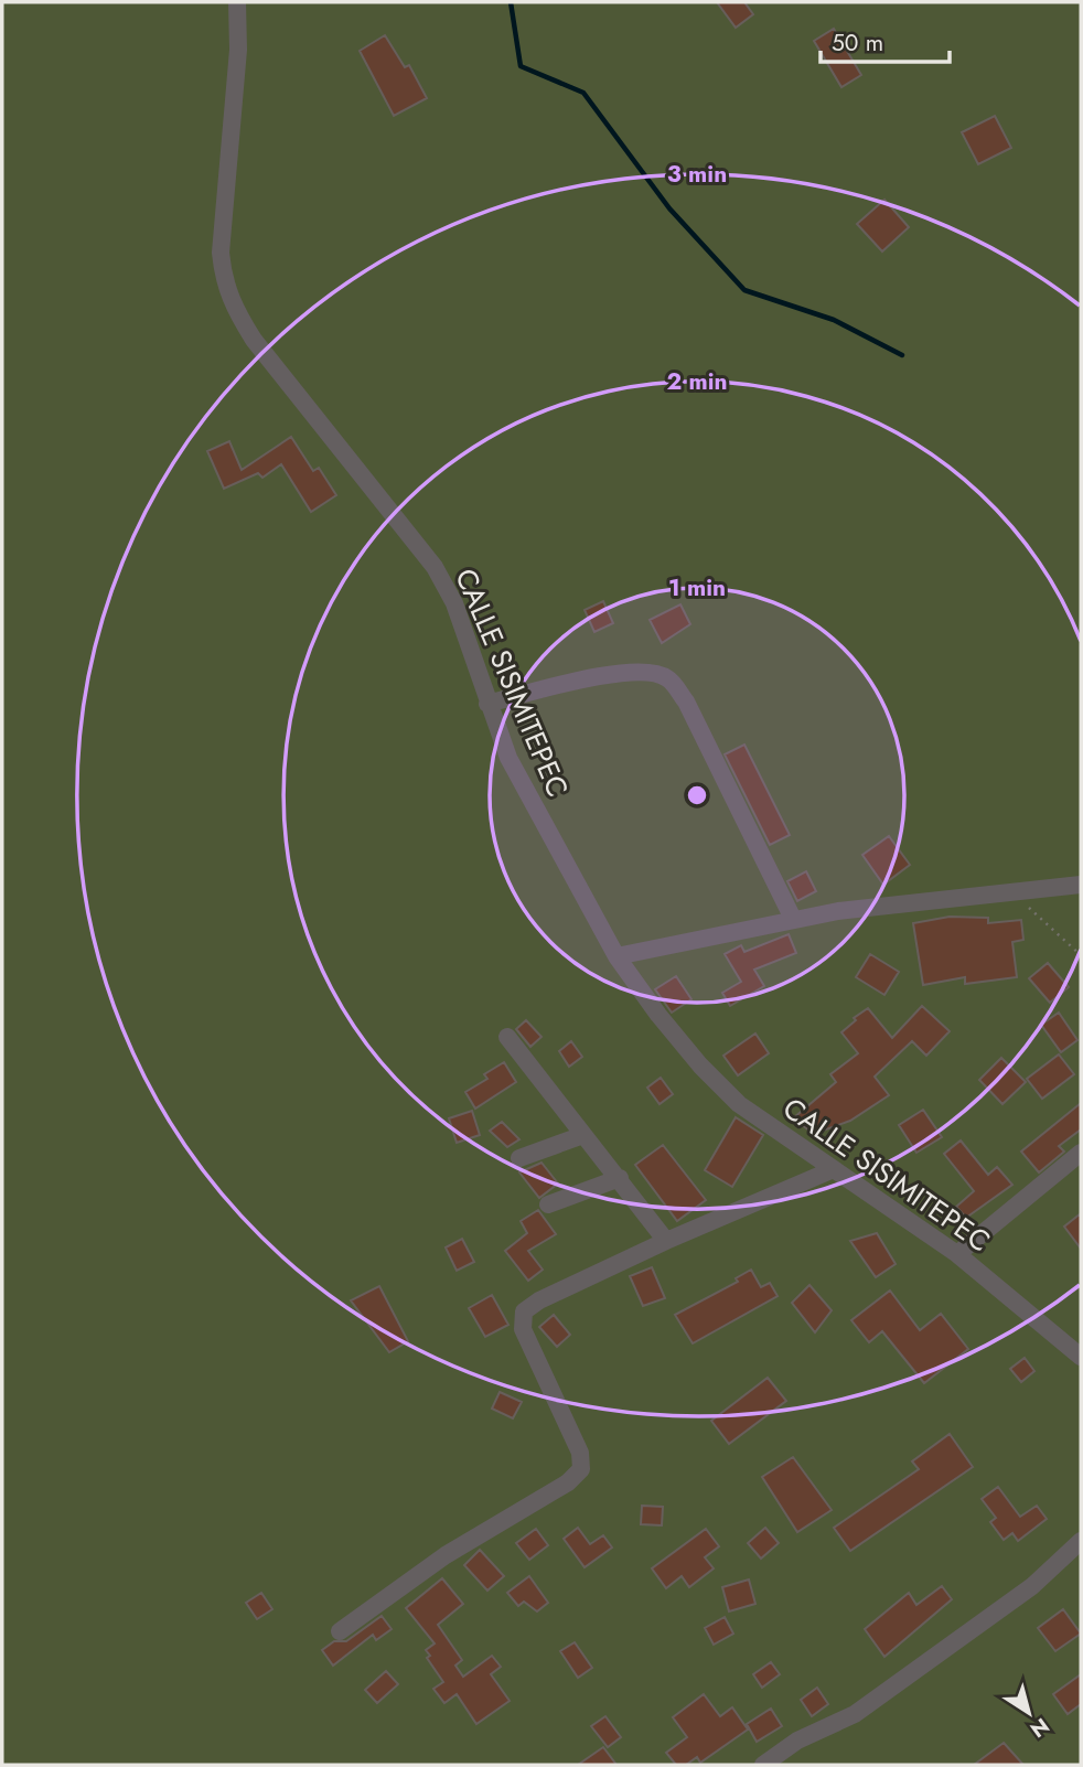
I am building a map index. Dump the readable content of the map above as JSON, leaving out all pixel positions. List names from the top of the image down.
{
  "streets": {
    "street": ["CALLE SISIMITEPEC"]
  },
  "scale_bar": "50 m",
  "north": "bottom right",
  "rings": ["3 min", "2 min", "1 min"]
}
